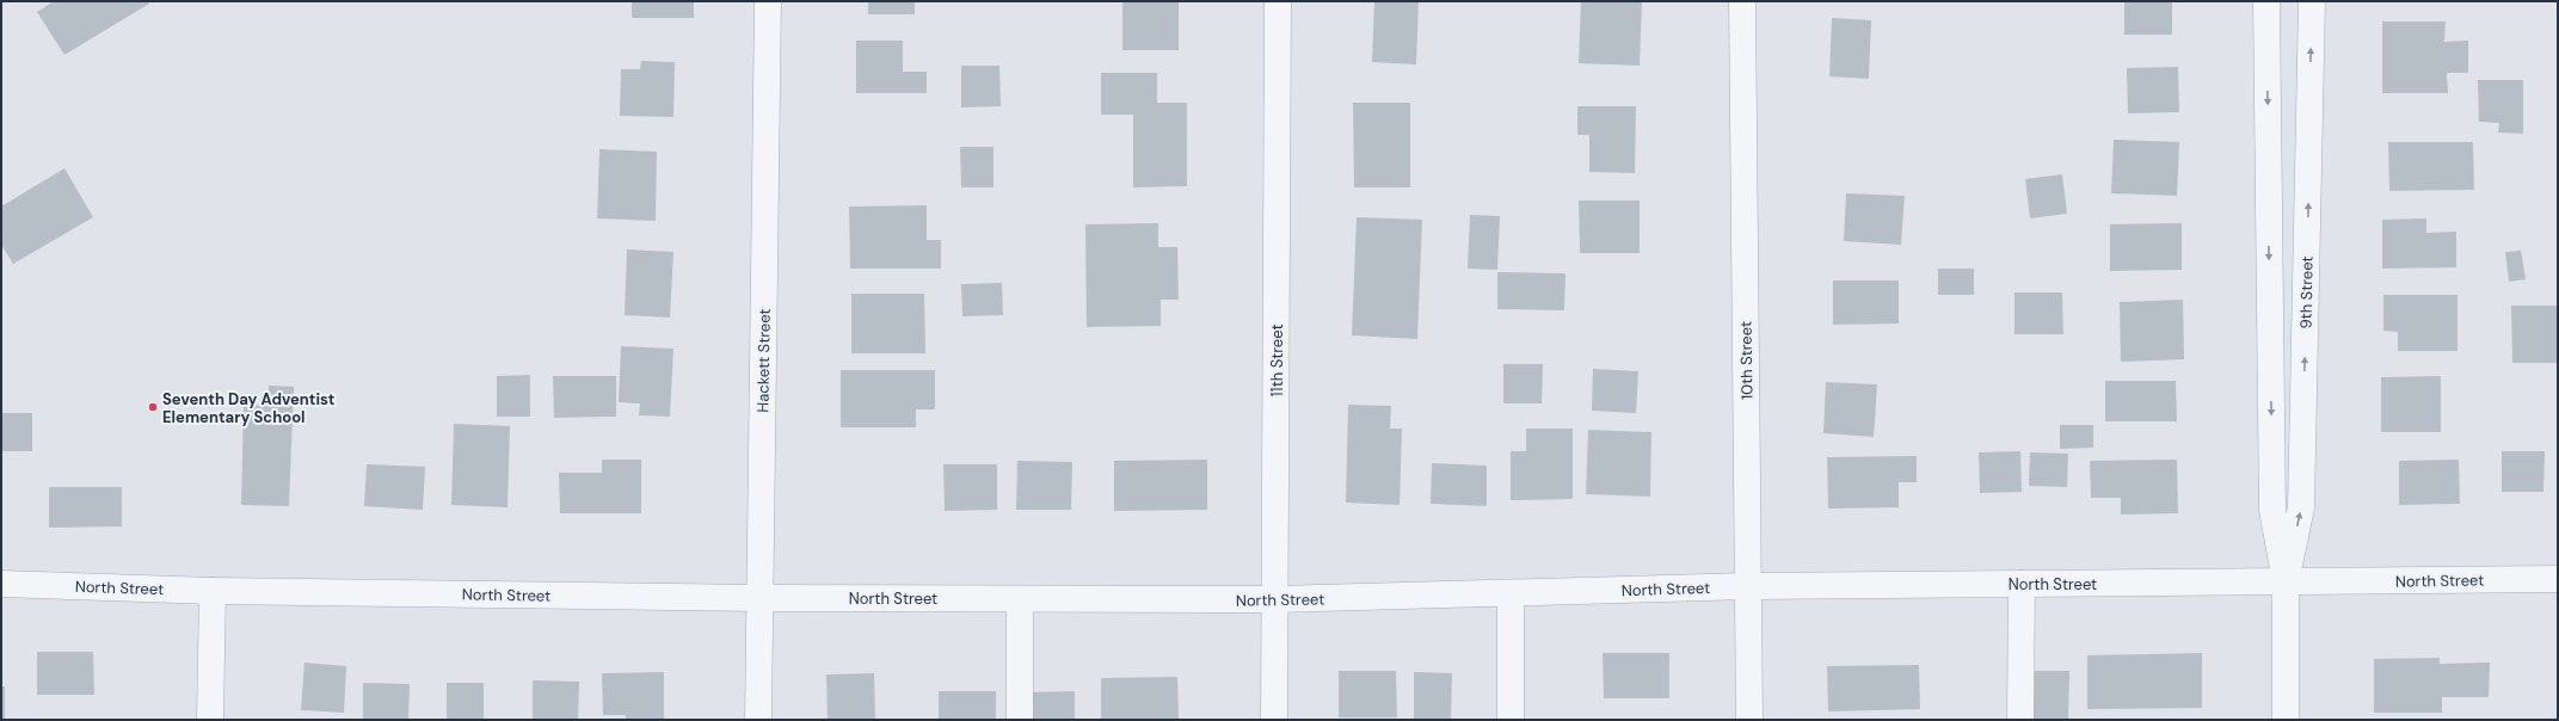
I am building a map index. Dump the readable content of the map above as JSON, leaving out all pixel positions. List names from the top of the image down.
{
  "streets": {
    "street": [
      "9th Street",
      "Hackett Street",
      "11th Street",
      "10th Street",
      "North Street"
    ]
  },
  "crossings": [
    ["9th Street", "North Street"],
    ["Hackett Street", "North Street"],
    ["11th Street", "North Street"],
    ["10th Street", "North Street"]
  ],
  "places": ["Seventh Day Adventist Elementary School"]
}
